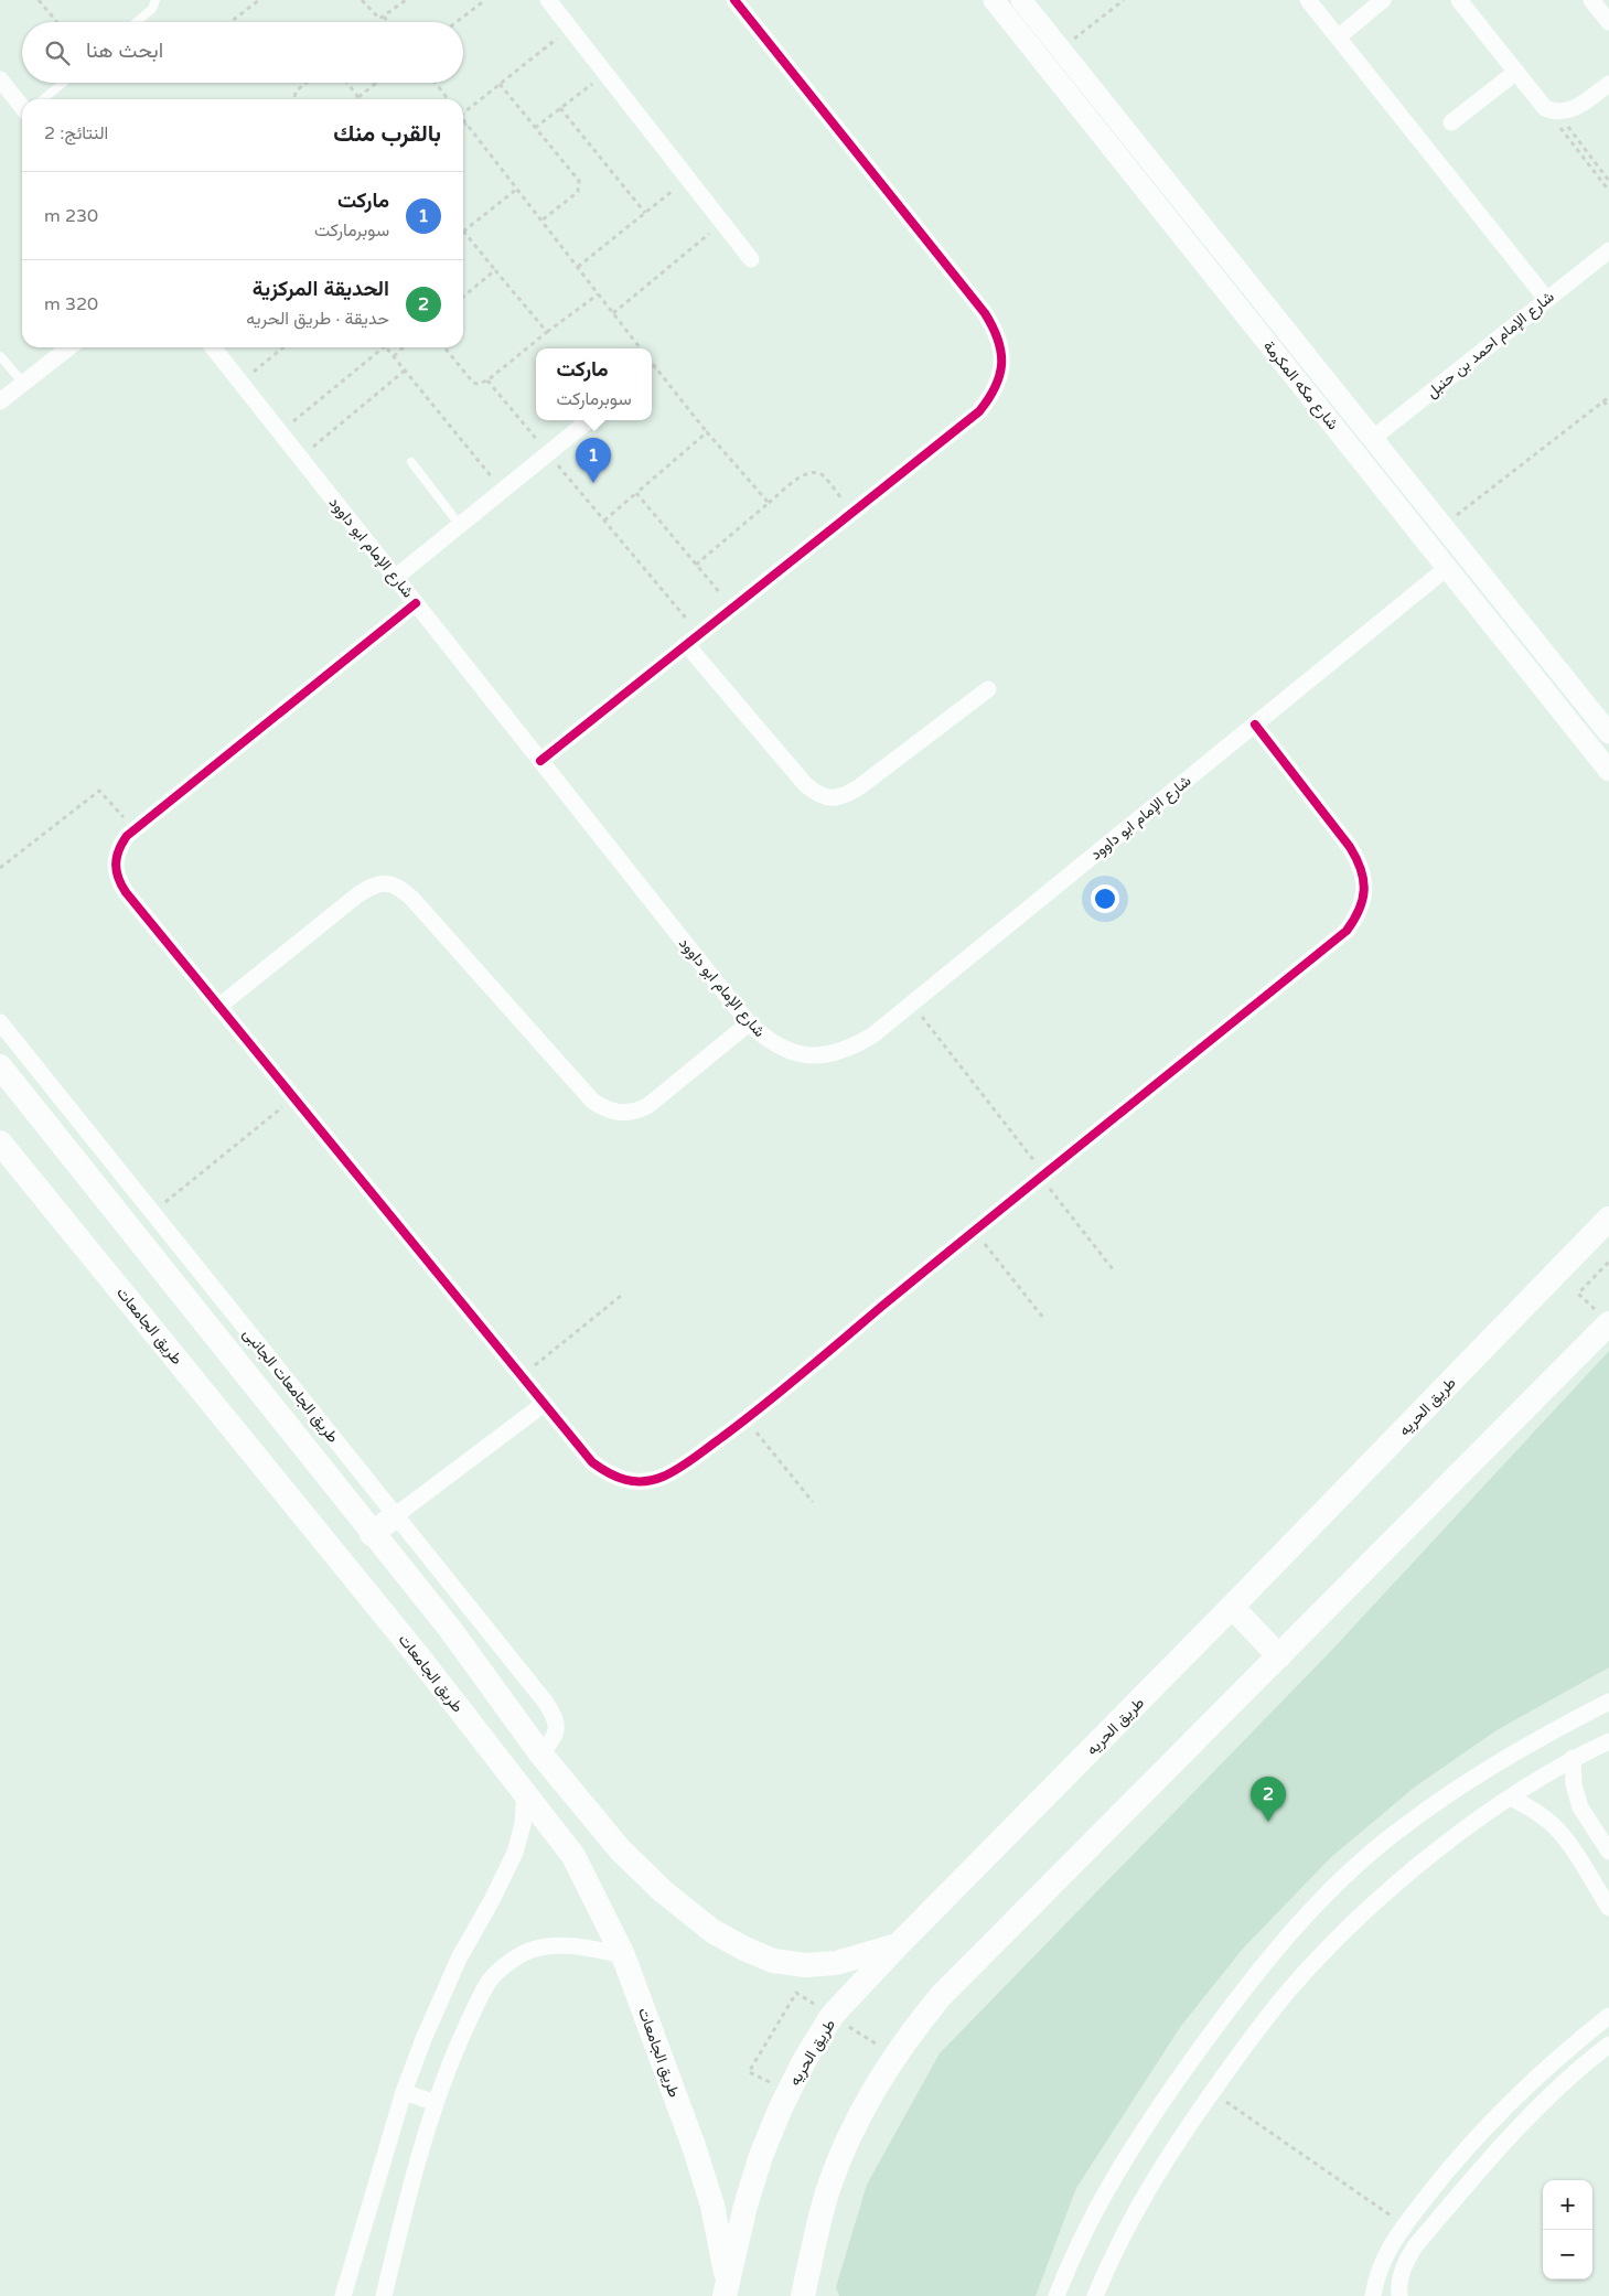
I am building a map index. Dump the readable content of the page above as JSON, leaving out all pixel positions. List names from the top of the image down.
{
  "streets": {
    "main road": ["طريق الجامعات", "طريق الحريه"],
    "street": [
      "شارع الإمام احمد بن حنبل",
      "شارع مكه المكرمة",
      "شارع الإمام ابو داوود",
      "طريق الجامعات الجانبى"
    ]
  },
  "crossings": [
    ["شارع الإمام احمد بن حنبل", "شارع مكه المكرمة"],
    ["شارع مكه المكرمة", "شارع الإمام ابو داوود"],
    ["طريق الجامعات", "طريق الحريه"]
  ],
  "page": {
    "search": "ابحث هنا",
    "heading": ["بالقرب منك", "النتائج: 2"],
    "list": [
      {
        "mark": "1",
        "name": "ماركت",
        "note": "سوبرماركت",
        "value": "230 m"
      },
      {
        "mark": "2",
        "name": "الحديقة المركزية",
        "note": "حديقة · طريق الحريه",
        "value": "320 m"
      }
    ],
    "popup": ["ماركت", "سوبرماركت"],
    "pins": ["1", "2"],
    "map_buttons": ["+", "−"]
  }
}
